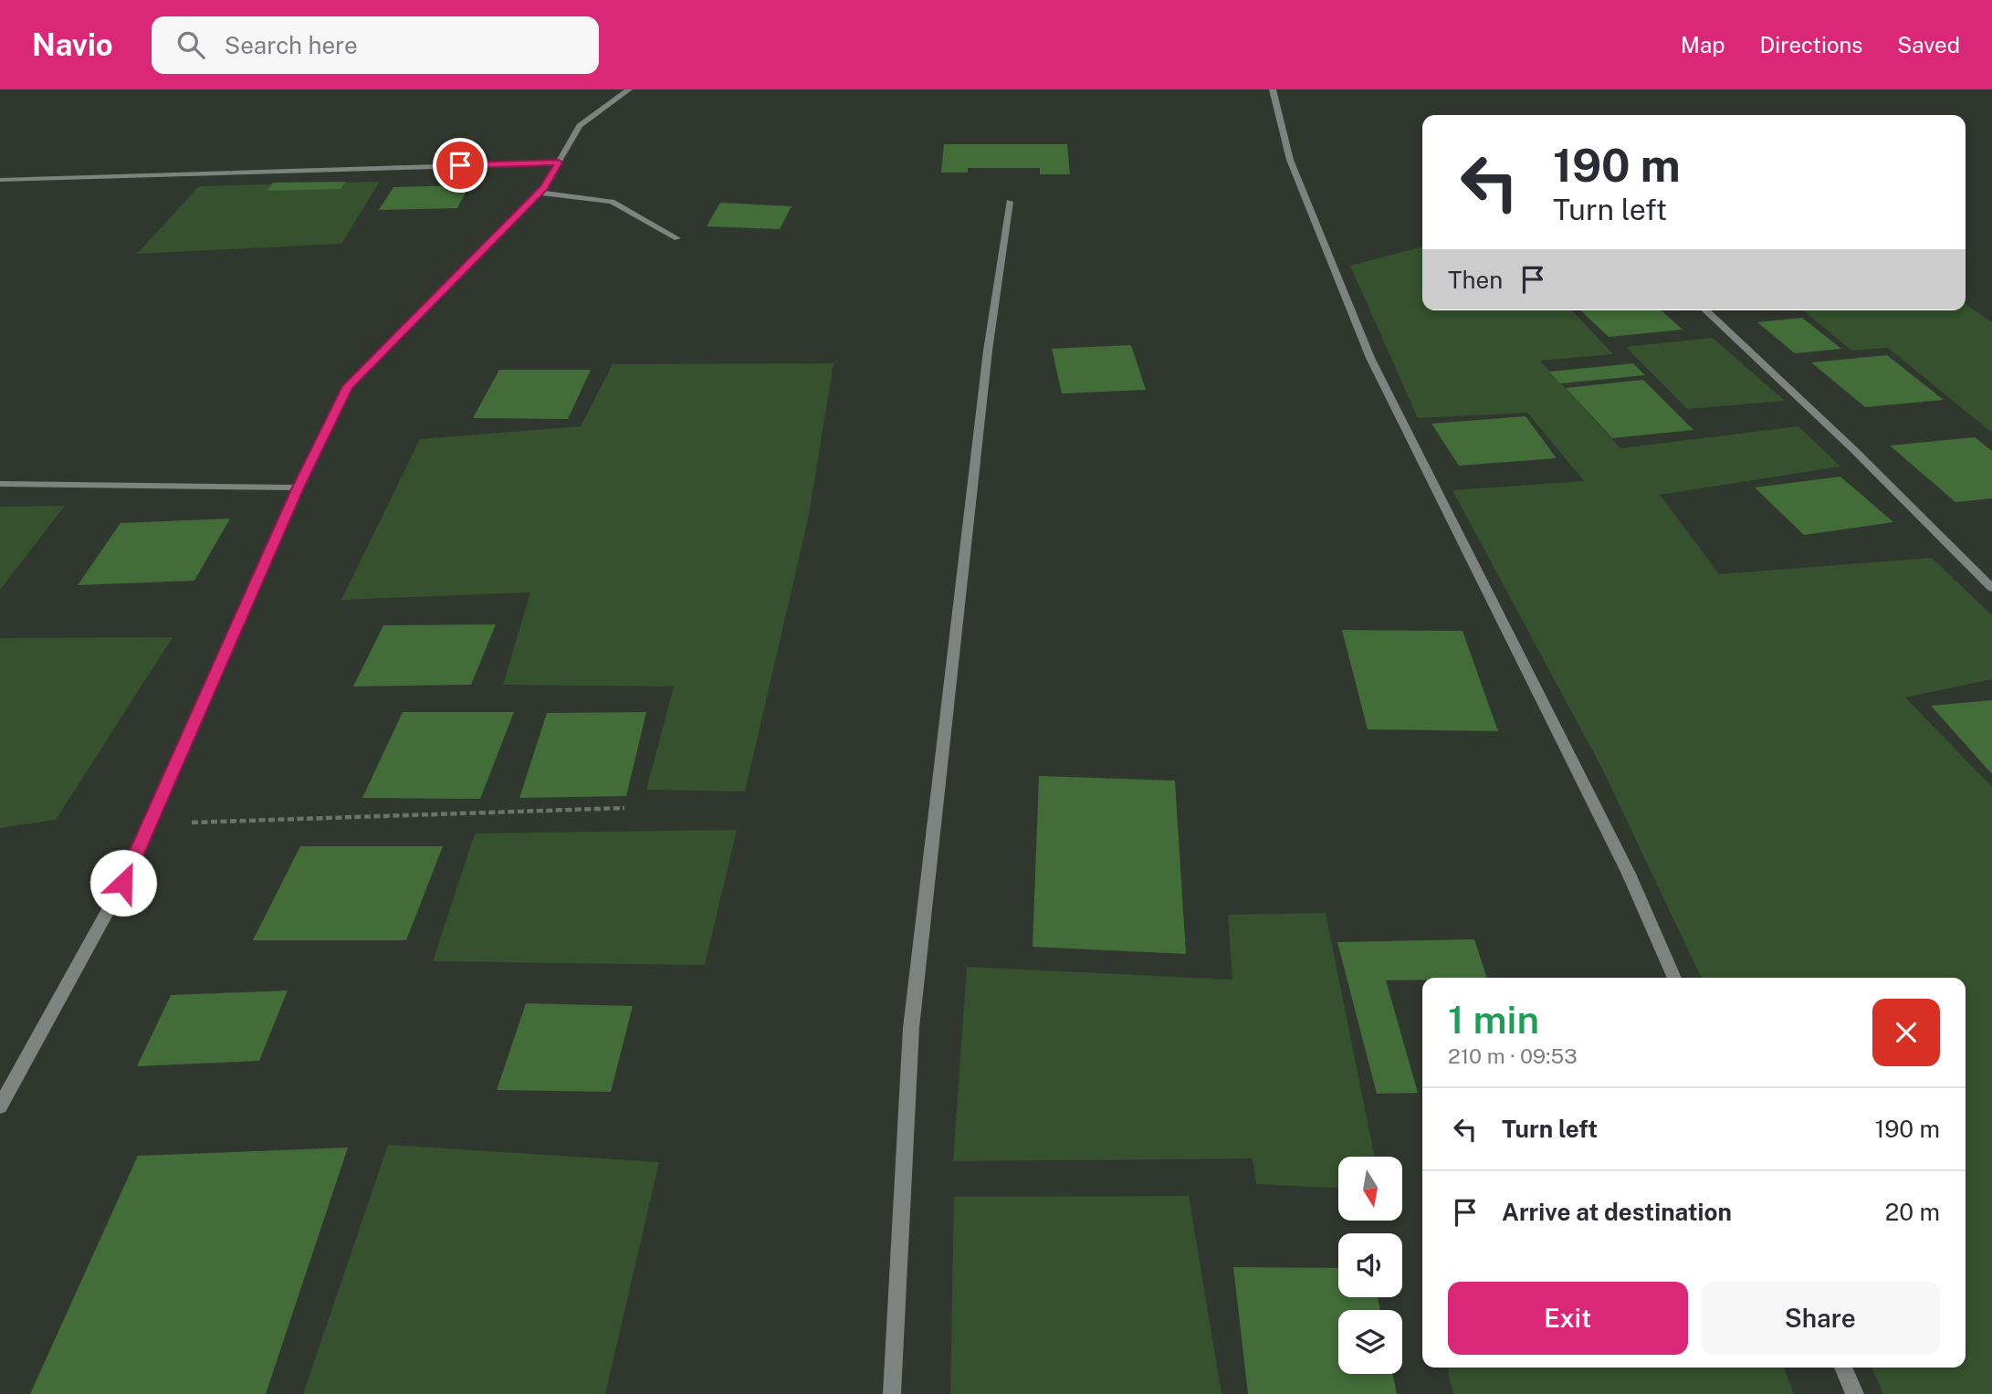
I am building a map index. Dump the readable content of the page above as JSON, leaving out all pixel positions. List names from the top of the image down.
{
  "north": "bottom",
  "page": {
    "header": "Navio",
    "search": "Search here",
    "nav": ["Map", "Directions", "Saved"],
    "turn": ["190 m", "Turn left"],
    "then": "Then",
    "heading": ["1 min", "210 m · 09:53"],
    "list": [
      {
        "name": "Turn left",
        "value": "190 m"
      },
      {
        "name": "Arrive at destination",
        "value": "20 m"
      }
    ],
    "buttons": ["Exit", "Share"]
  }
}
